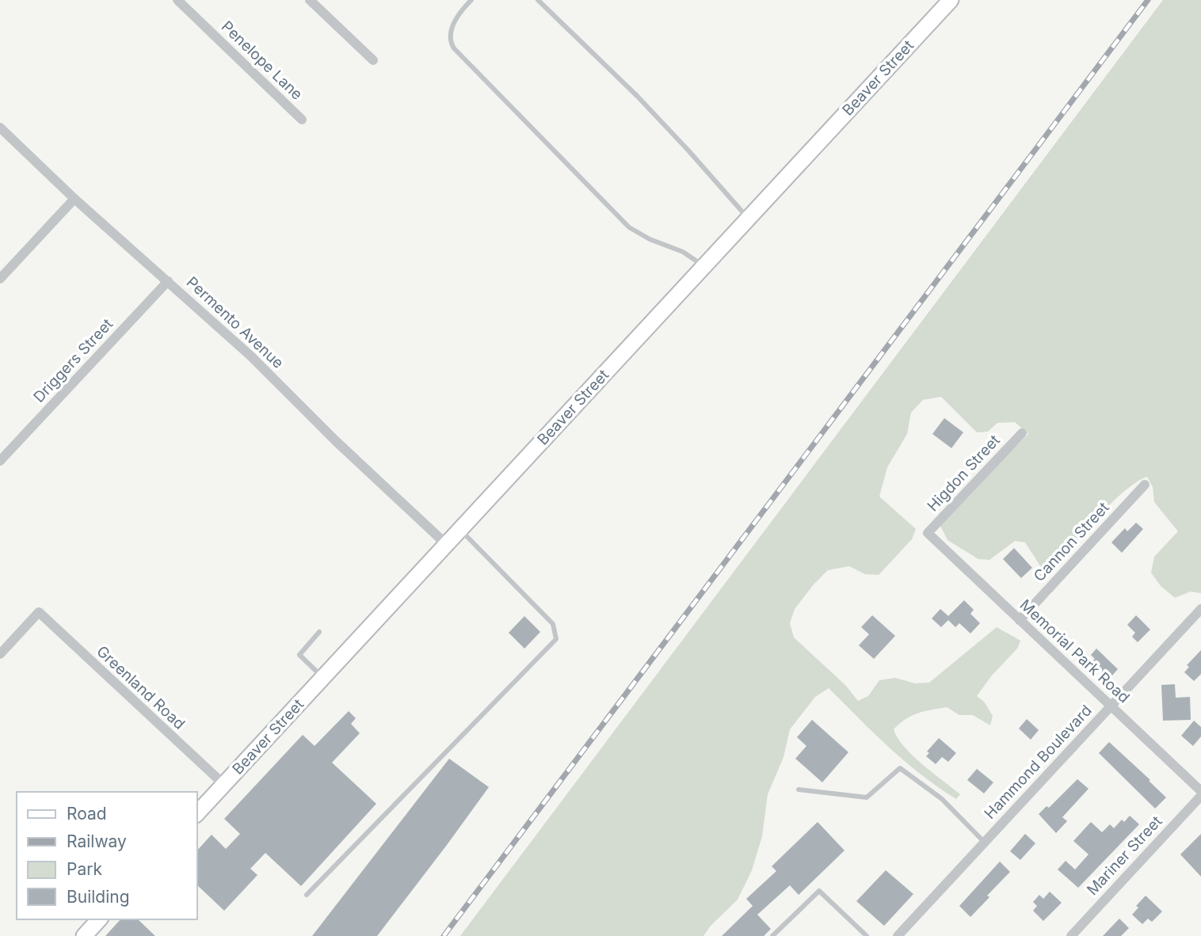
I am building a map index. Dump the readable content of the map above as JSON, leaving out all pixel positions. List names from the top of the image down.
{
  "streets": {
    "main road": ["Beaver Street"],
    "street": [
      "Penelope Lane",
      "Permento Avenue",
      "Driggers Street",
      "Higdon Street",
      "Cannon Street",
      "Memorial Park Road",
      "Greenland Road",
      "Hammond Boulevard",
      "Mariner Street"
    ]
  },
  "crossings": [
    ["Beaver Street", "Permento Avenue"],
    ["Beaver Street", "Greenland Road"],
    ["Permento Avenue", "Driggers Street"],
    ["Higdon Street", "Memorial Park Road"],
    ["Cannon Street", "Memorial Park Road"],
    ["Memorial Park Road", "Hammond Boulevard"]
  ],
  "legend": [
    "Road",
    "Railway",
    "Park",
    "Building"
  ]
}
